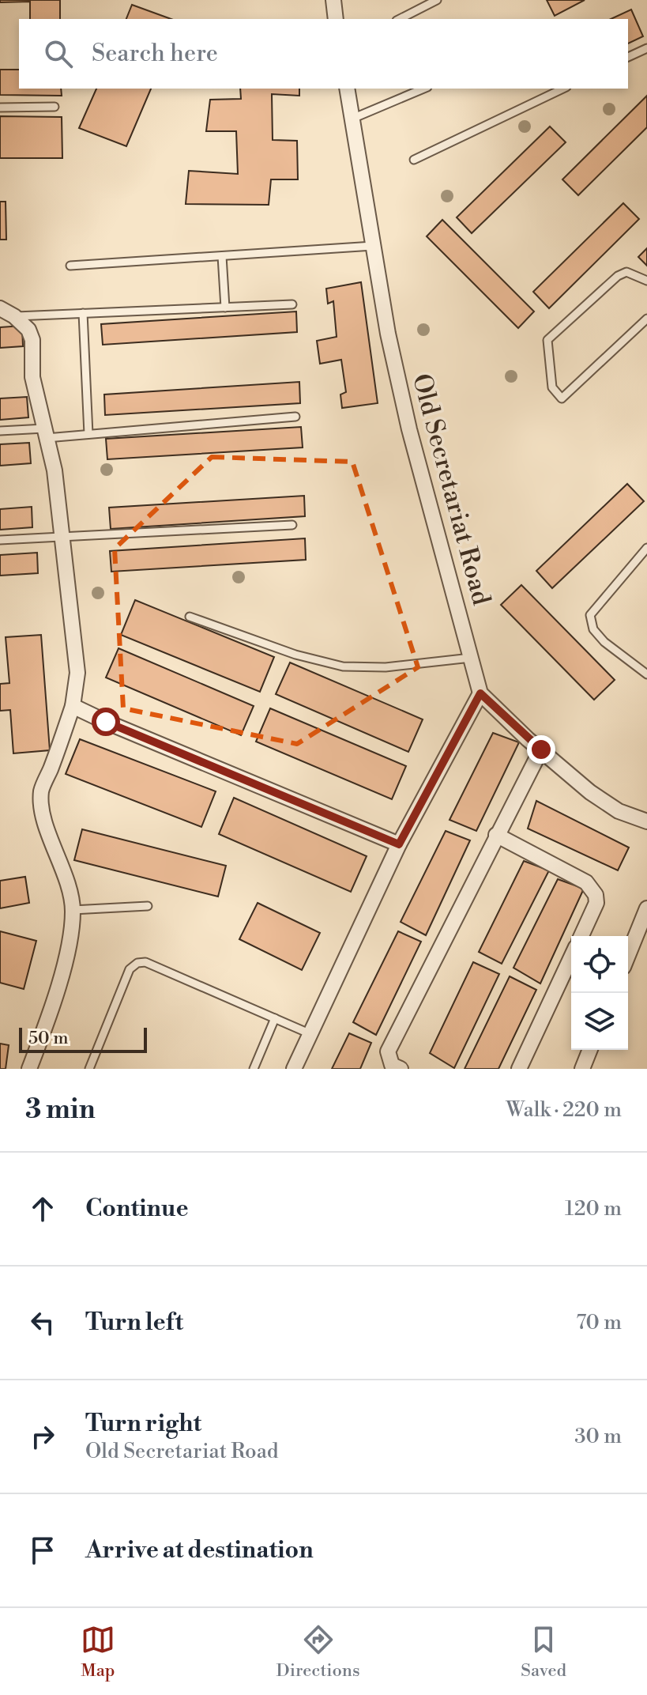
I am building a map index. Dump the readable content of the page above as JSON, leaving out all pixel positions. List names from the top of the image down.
{
  "streets": {
    "street": ["Old Secretariat Road"]
  },
  "scale_bar": "50 m",
  "page": {
    "search": "Search here",
    "scale": "50 m",
    "heading": ["3 min", "Walk · 220 m"],
    "list": [
      ["Continue", "120 m"],
      ["Turn left", "70 m"],
      ["Turn right", "Old Secretariat Road", "30 m"],
      "Arrive at destination"
    ],
    "nav": ["Map", "Directions", "Saved"]
  }
}
